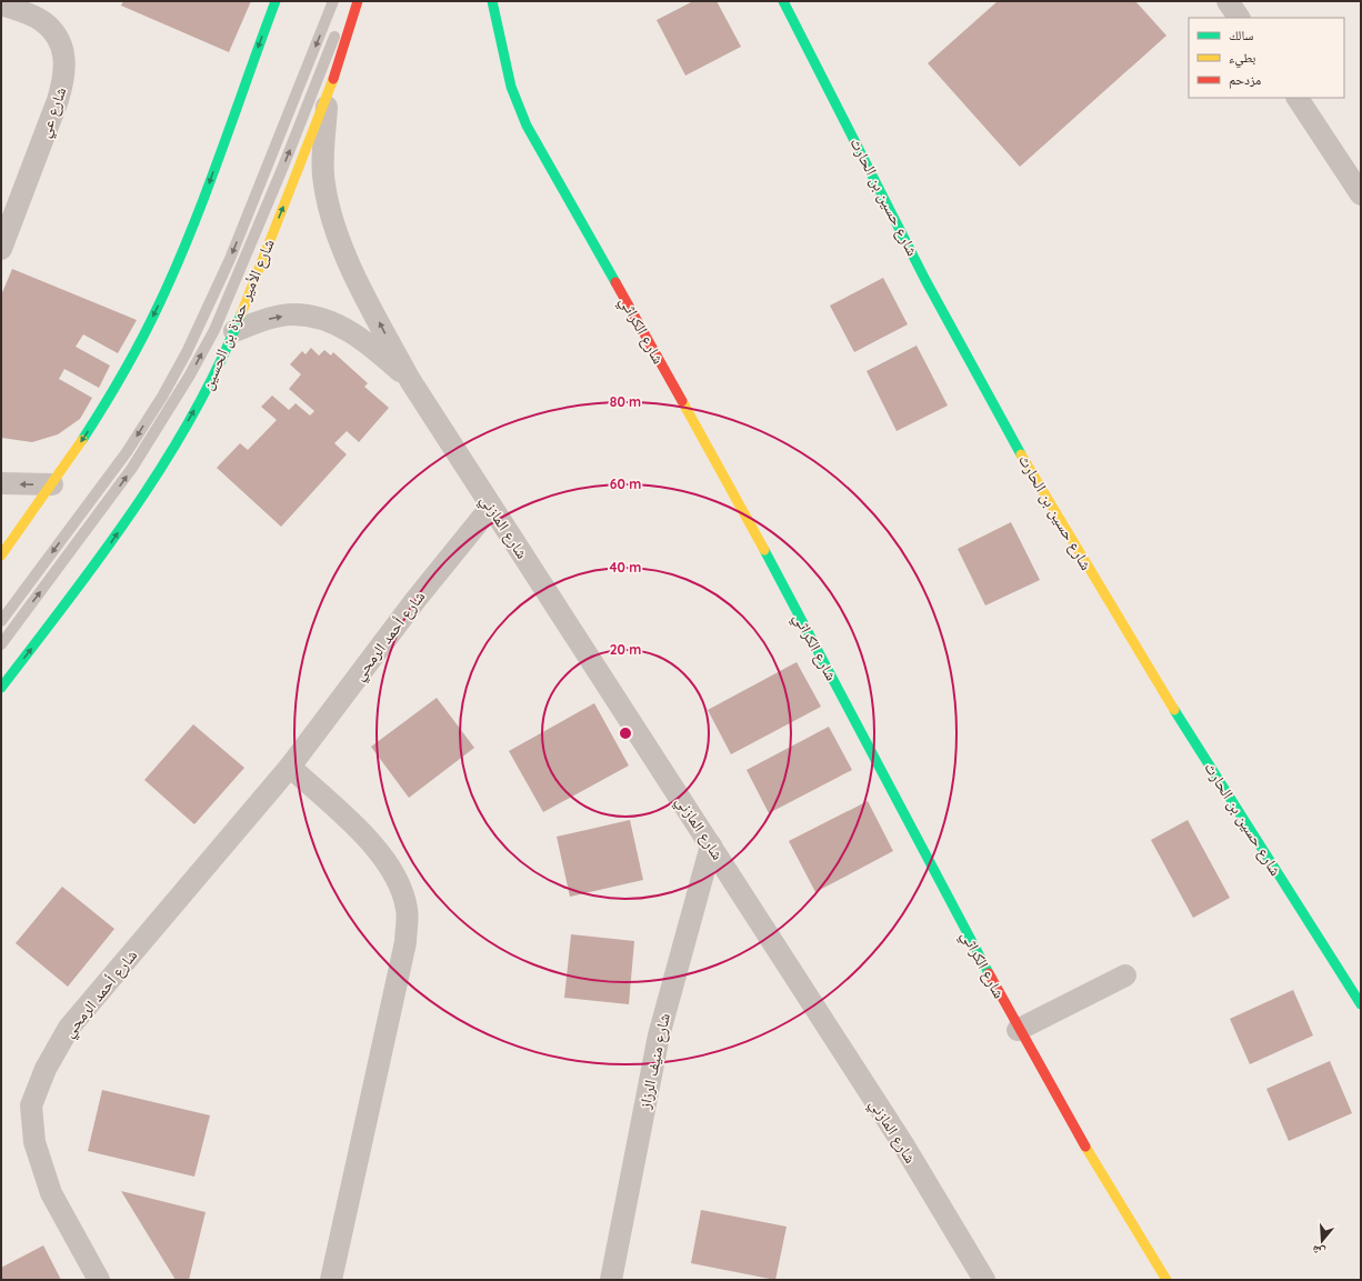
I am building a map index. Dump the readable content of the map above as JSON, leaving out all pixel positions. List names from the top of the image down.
{
  "streets": {
    "street": [
      "شارع عي",
      "شارع حسين بن الحارث",
      "شارع الأمير حمزة بن الحسين",
      "شارع الكراثي",
      "شارع المازني",
      "شارع أحمد الرمحي",
      "شارع منيف الرزاز"
    ]
  },
  "crossings": [
    ["شارع الأمير حمزة بن الحسين", "شارع المازني"],
    ["شارع المازني", "شارع أحمد الرمحي"],
    ["شارع المازني", "شارع منيف الرزاز"]
  ],
  "legend": ["سالك", "بطيء", "مزدحم"],
  "north": "bottom",
  "rings": [
    "80 m",
    "60 m",
    "40 m",
    "20 m"
  ]
}
